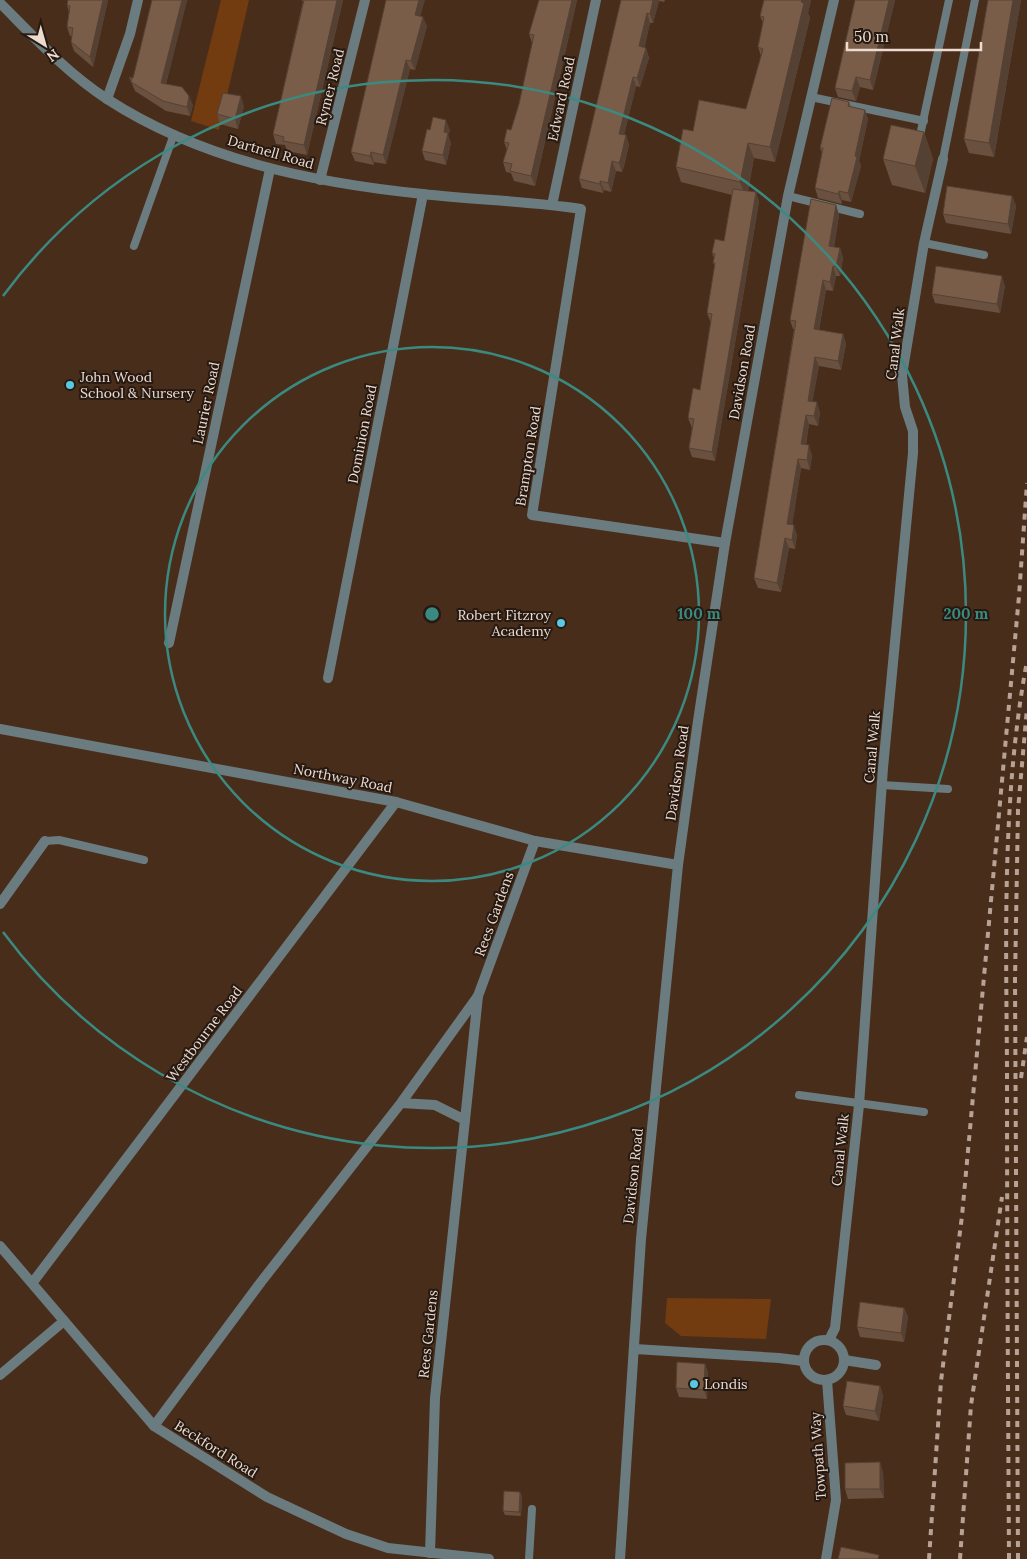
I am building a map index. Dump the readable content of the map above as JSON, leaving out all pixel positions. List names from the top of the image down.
{
  "streets": {
    "street": [
      "Rymer Road",
      "Edward Road",
      "Dartnell Road",
      "Canal Walk",
      "Davidson Road",
      "Laurier Road",
      "Dominion Road",
      "Brampton Road",
      "Northway Road",
      "Rees Gardens",
      "Westbourne Road",
      "Beckford Road",
      "Towpath Way"
    ]
  },
  "crossings": [
    ["Rymer Road", "Dartnell Road"],
    ["Edward Road", "Dartnell Road"],
    ["Dartnell Road", "Laurier Road"],
    ["Dartnell Road", "Dominion Road"],
    ["Dartnell Road", "Brampton Road"],
    ["Canal Walk", "Towpath Way"],
    ["Davidson Road", "Brampton Road"],
    ["Davidson Road", "Northway Road"],
    ["Northway Road", "Rees Gardens"],
    ["Northway Road", "Westbourne Road"],
    ["Rees Gardens", "Beckford Road"],
    ["Westbourne Road", "Beckford Road"]
  ],
  "places": ["John Wood School & Nursery", "Robert Fitzroy Academy", "Londis"],
  "scale_bar": "50 m",
  "north": "bottom right",
  "rings": ["100 m", "200 m"]
}
